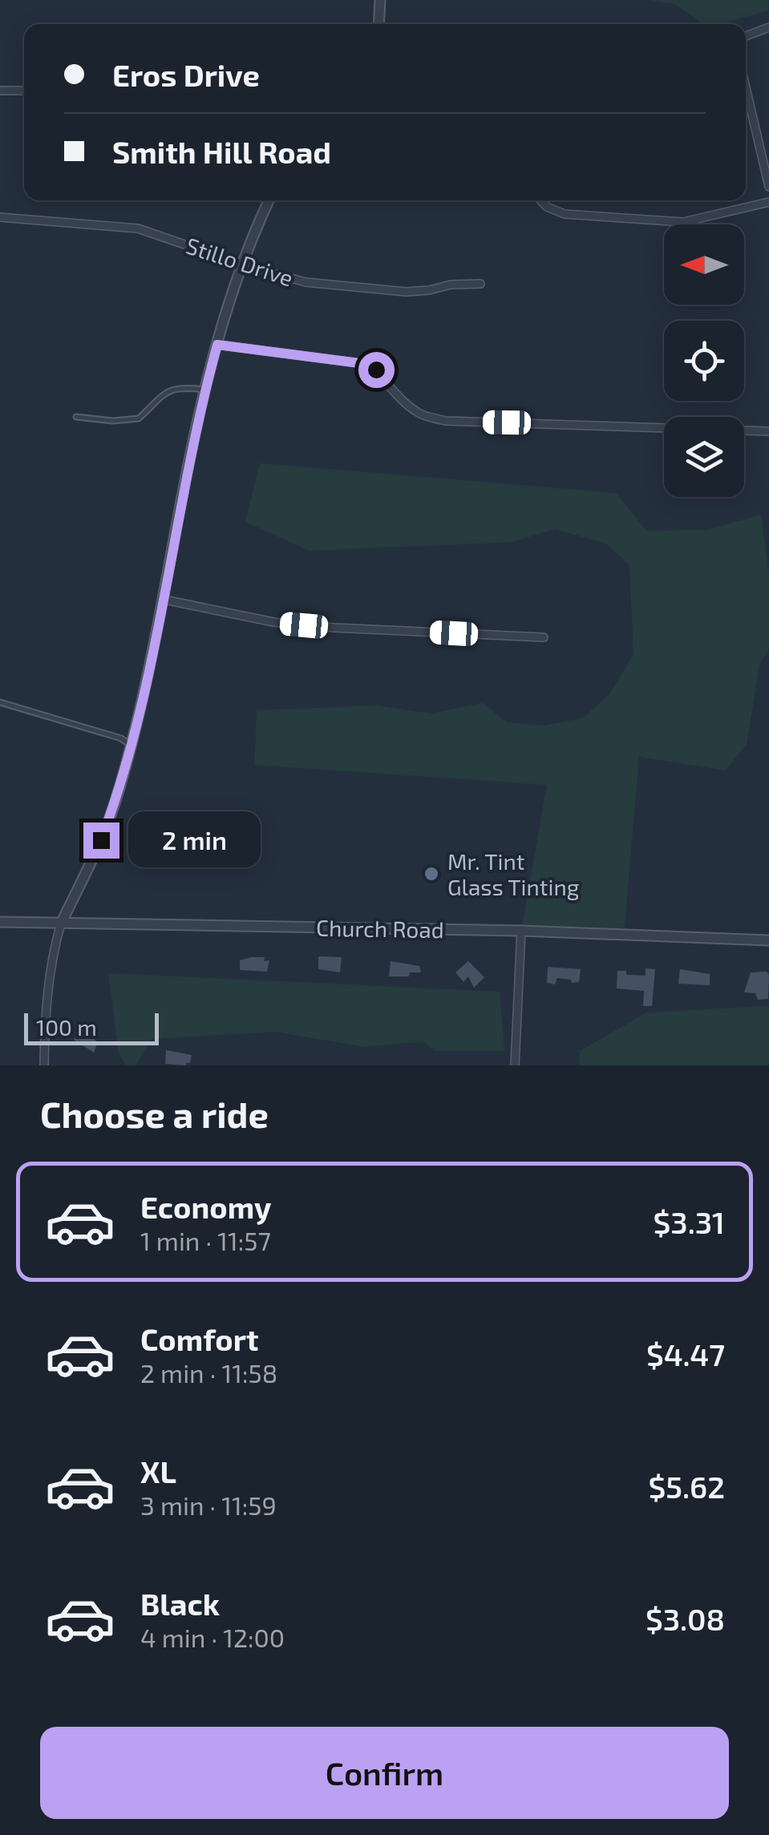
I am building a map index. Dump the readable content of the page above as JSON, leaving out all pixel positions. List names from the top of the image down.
{
  "streets": {
    "street": ["Stillo Drive", "Church Road"]
  },
  "places": ["Mr. Tint Glass Tinting"],
  "scale_bar": "100 m",
  "north": "left",
  "page": {
    "banner": ["Eros Drive", "Smith Hill Road"],
    "bubble": "2 min",
    "scale": "100 m",
    "heading": "Choose a ride",
    "list": [
      {
        "name": "Economy",
        "note": "1 min · 11:57",
        "value": "$3.31"
      },
      {
        "name": "Comfort",
        "note": "2 min · 11:58",
        "value": "$4.47"
      },
      {
        "name": "XL",
        "note": "3 min · 11:59",
        "value": "$5.62"
      },
      {
        "name": "Black",
        "note": "4 min · 12:00",
        "value": "$3.08"
      }
    ],
    "buttons": "Confirm"
  }
}
